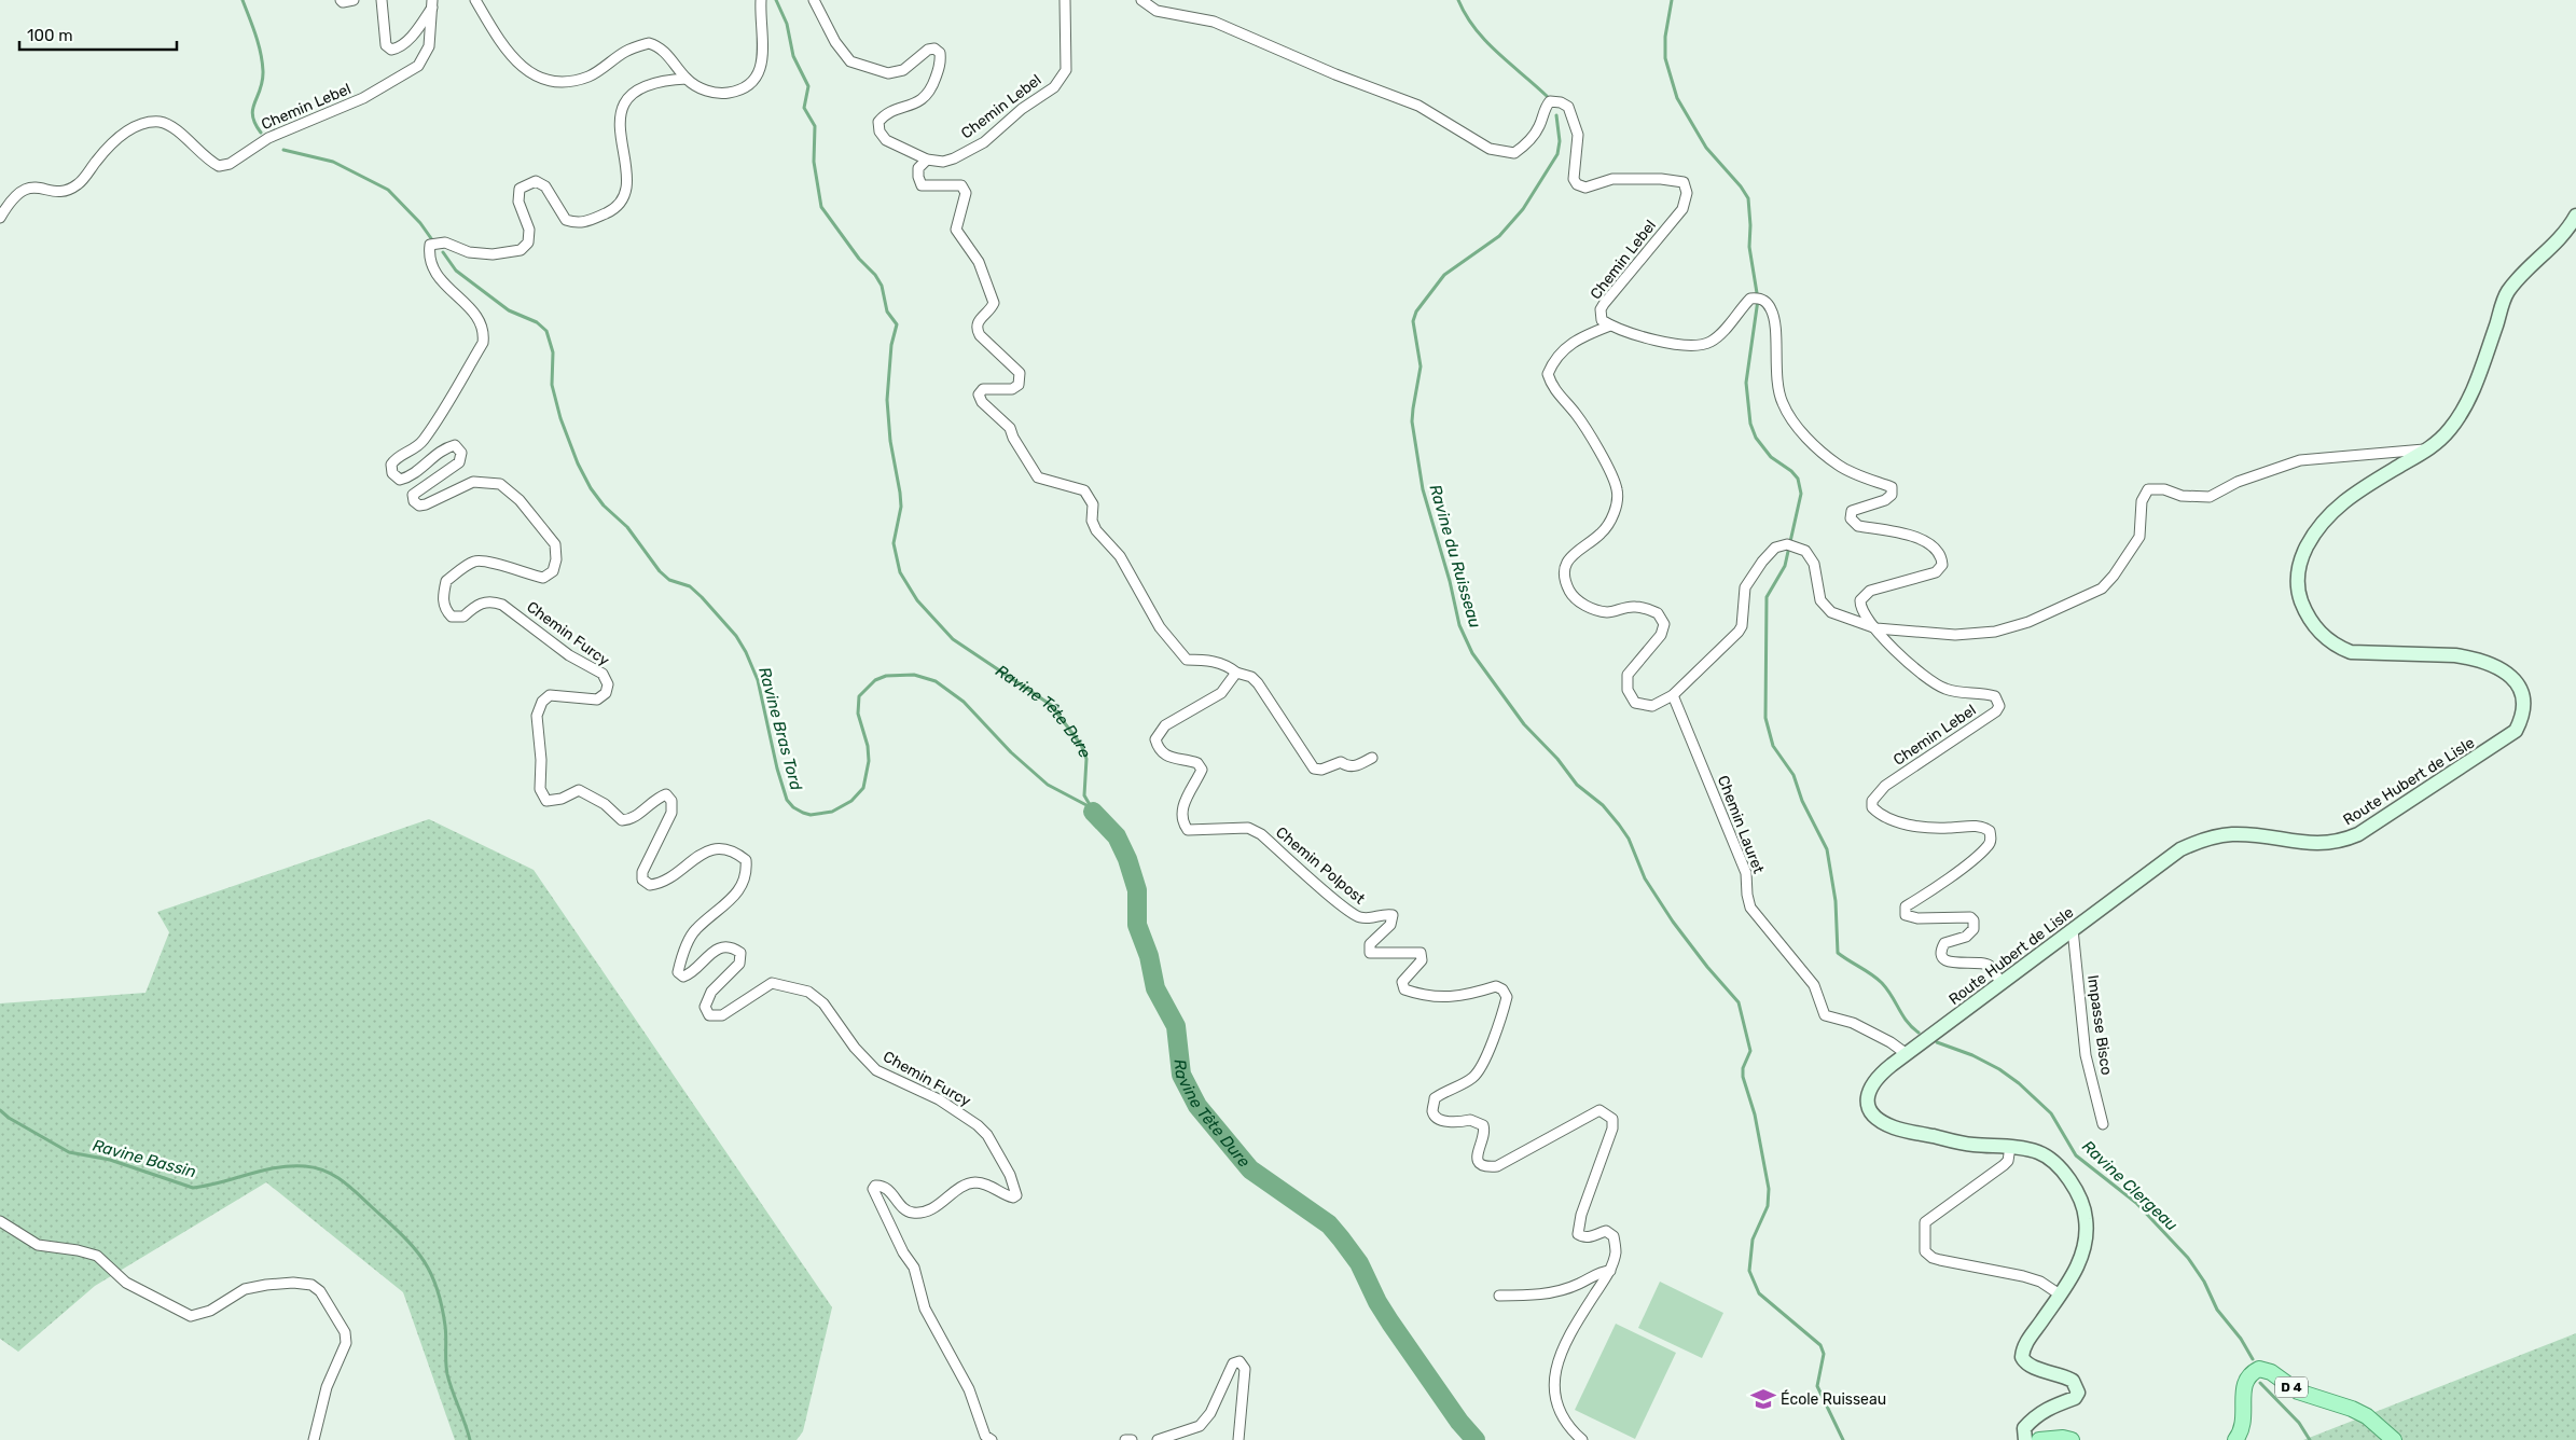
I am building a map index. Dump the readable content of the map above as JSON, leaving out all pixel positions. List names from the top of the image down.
{
  "streets": {
    "main road": ["Route Hubert de Lisle", "D 4"],
    "street": [
      "Chemin Lebel",
      "Chemin Furcy",
      "Chemin Lauret",
      "Chemin Polpost",
      "Impasse Bisco"
    ]
  },
  "crossings": [
    ["Chemin Lebel", "Route Hubert de Lisle"],
    ["Route Hubert de Lisle", "Chemin Lauret"],
    ["Route Hubert de Lisle", "Impasse Bisco"]
  ],
  "water": [
    "Ravine du Ruisseau",
    "Ravine Tête Dure",
    "Ravine Bras Tord",
    "Ravine Bassin",
    "Ravine Clergeau"
  ],
  "places": {
    "school or university": ["École Ruisseau"]
  },
  "scale_bar": "100 m"
}
